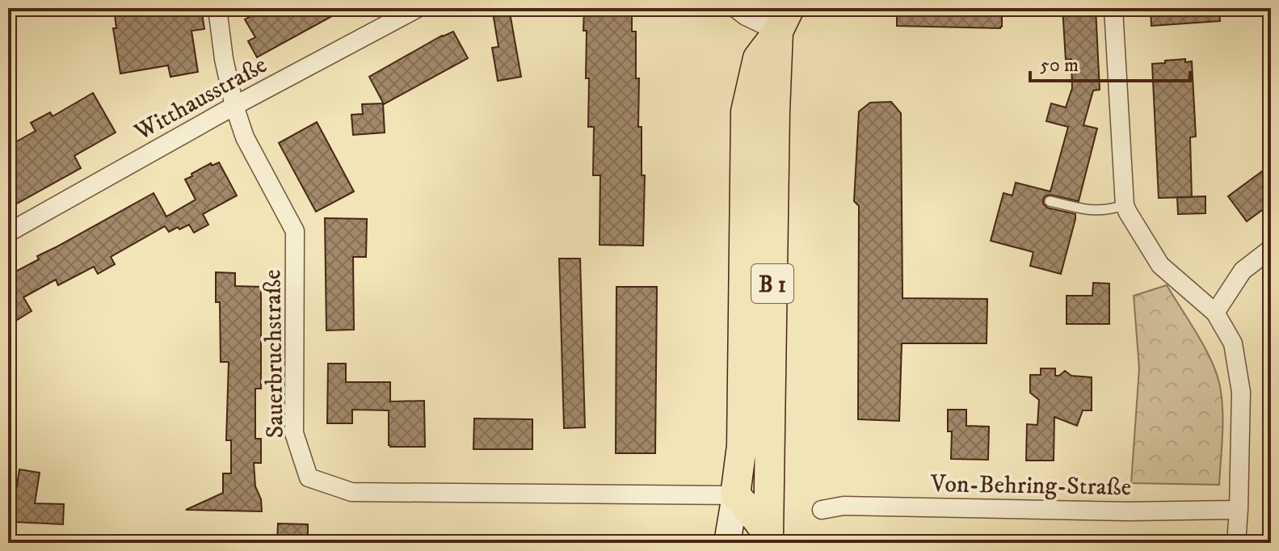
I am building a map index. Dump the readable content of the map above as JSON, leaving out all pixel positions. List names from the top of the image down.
{
  "streets": {
    "main road": ["B 1"],
    "street": ["Witthausstraße", "Sauerbruchstraße", "Von-Behring-Straße"]
  },
  "crossings": [
    ["Witthausstraße", "Sauerbruchstraße"],
    ["B 1", "Sauerbruchstraße"]
  ],
  "scale_bar": "50 m"
}
